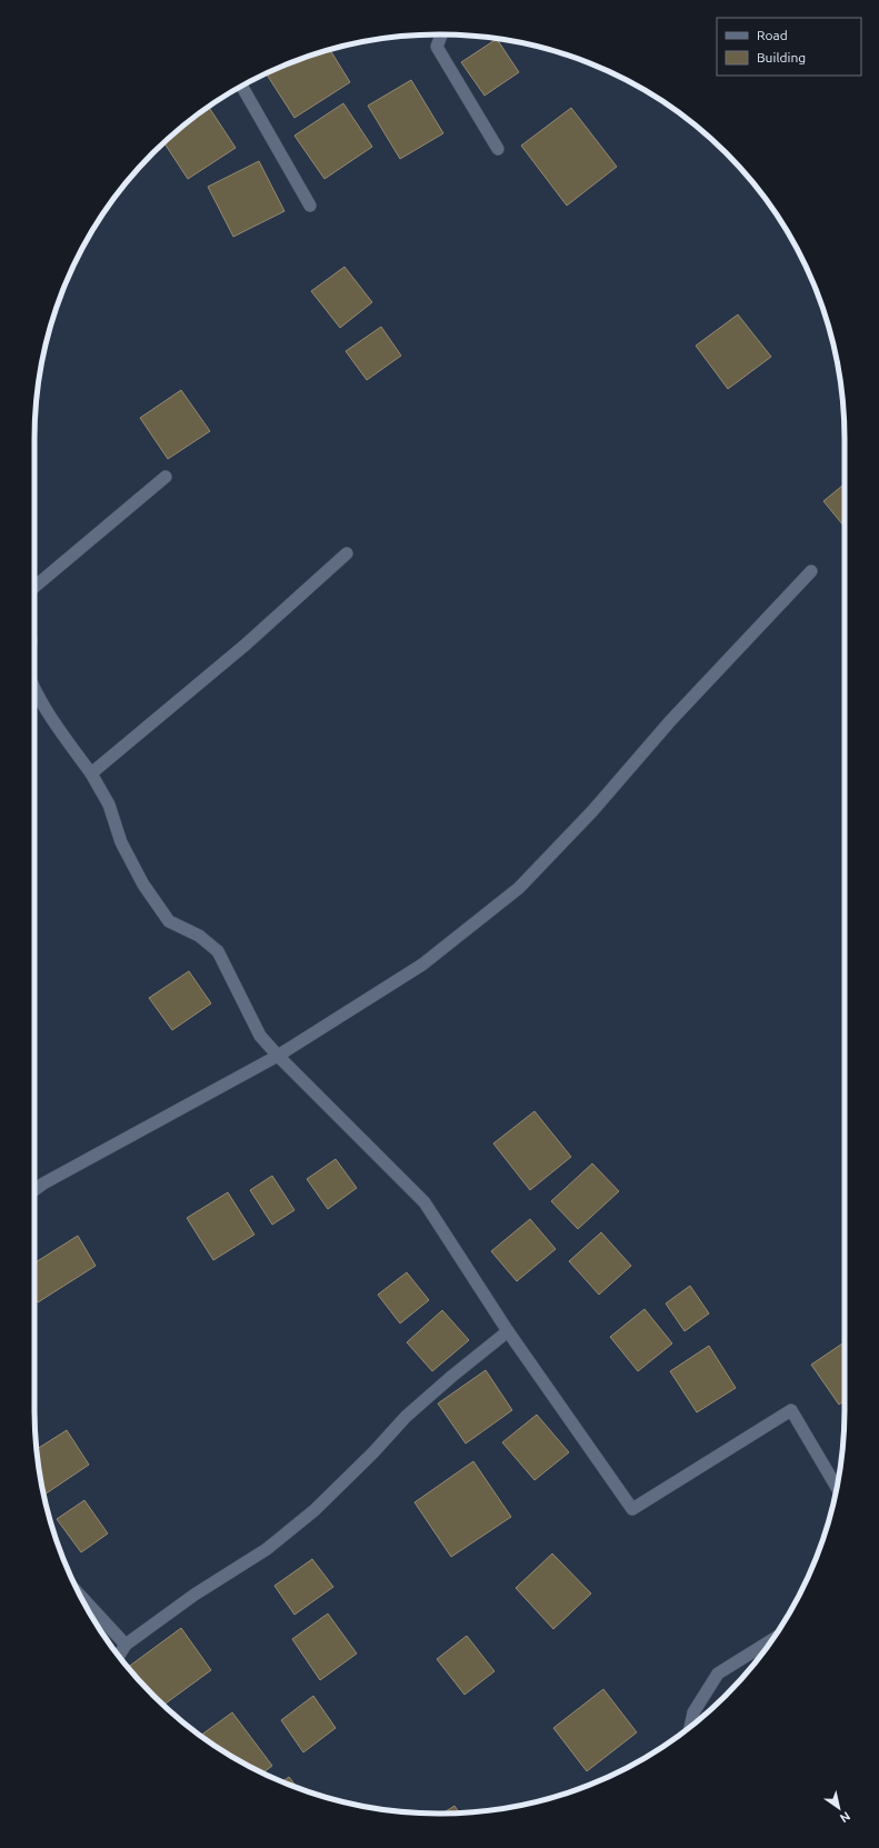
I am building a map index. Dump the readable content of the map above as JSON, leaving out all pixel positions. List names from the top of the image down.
{
  "legend": ["Road", "Building"],
  "north": "bottom right"
}
